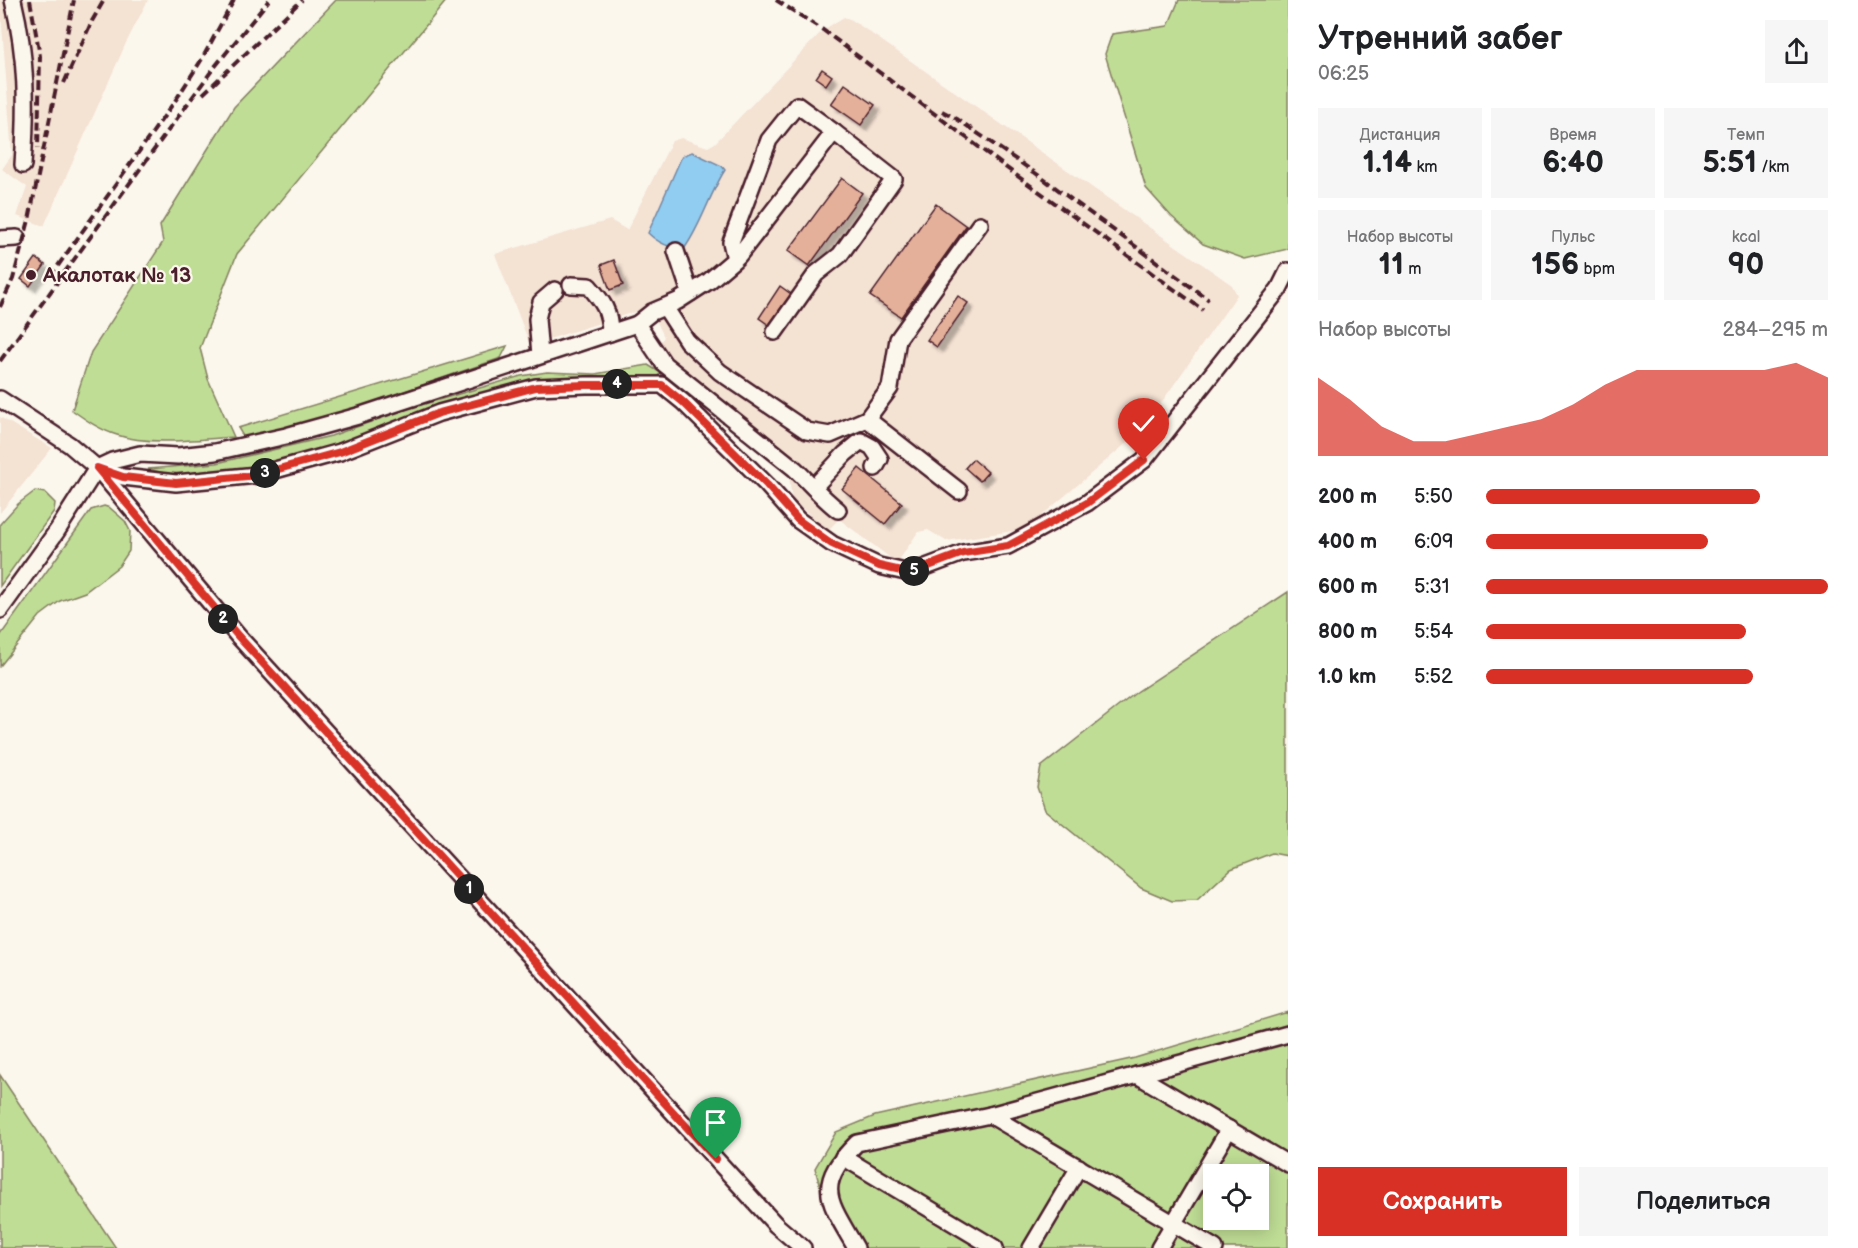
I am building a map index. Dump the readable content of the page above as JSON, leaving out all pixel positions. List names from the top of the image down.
{
  "places": ["Акалотак № 13"],
  "page": {
    "heading": ["Утренний забег", "06:25"],
    "stats": [
      ["Дистанция", "1.14 km"],
      ["Время", "6:40"],
      ["Темп", "5:51 /km"],
      ["Набор высоты", "11 m"],
      ["Пульс", "156 bpm"],
      ["kcal", "90"]
    ],
    "chart": ["Набор высоты", "284–295 m"],
    "pins": [
      "4",
      "3",
      "5",
      "2",
      "1"
    ],
    "list": [
      {
        "name": "200 m",
        "note": "5:50"
      },
      {
        "name": "400 m",
        "note": "6:09"
      },
      {
        "name": "600 m",
        "note": "5:31"
      },
      {
        "name": "800 m",
        "note": "5:54"
      },
      {
        "name": "1.0 km",
        "note": "5:52"
      }
    ],
    "buttons": ["Сохранить", "Поделиться"]
  }
}
